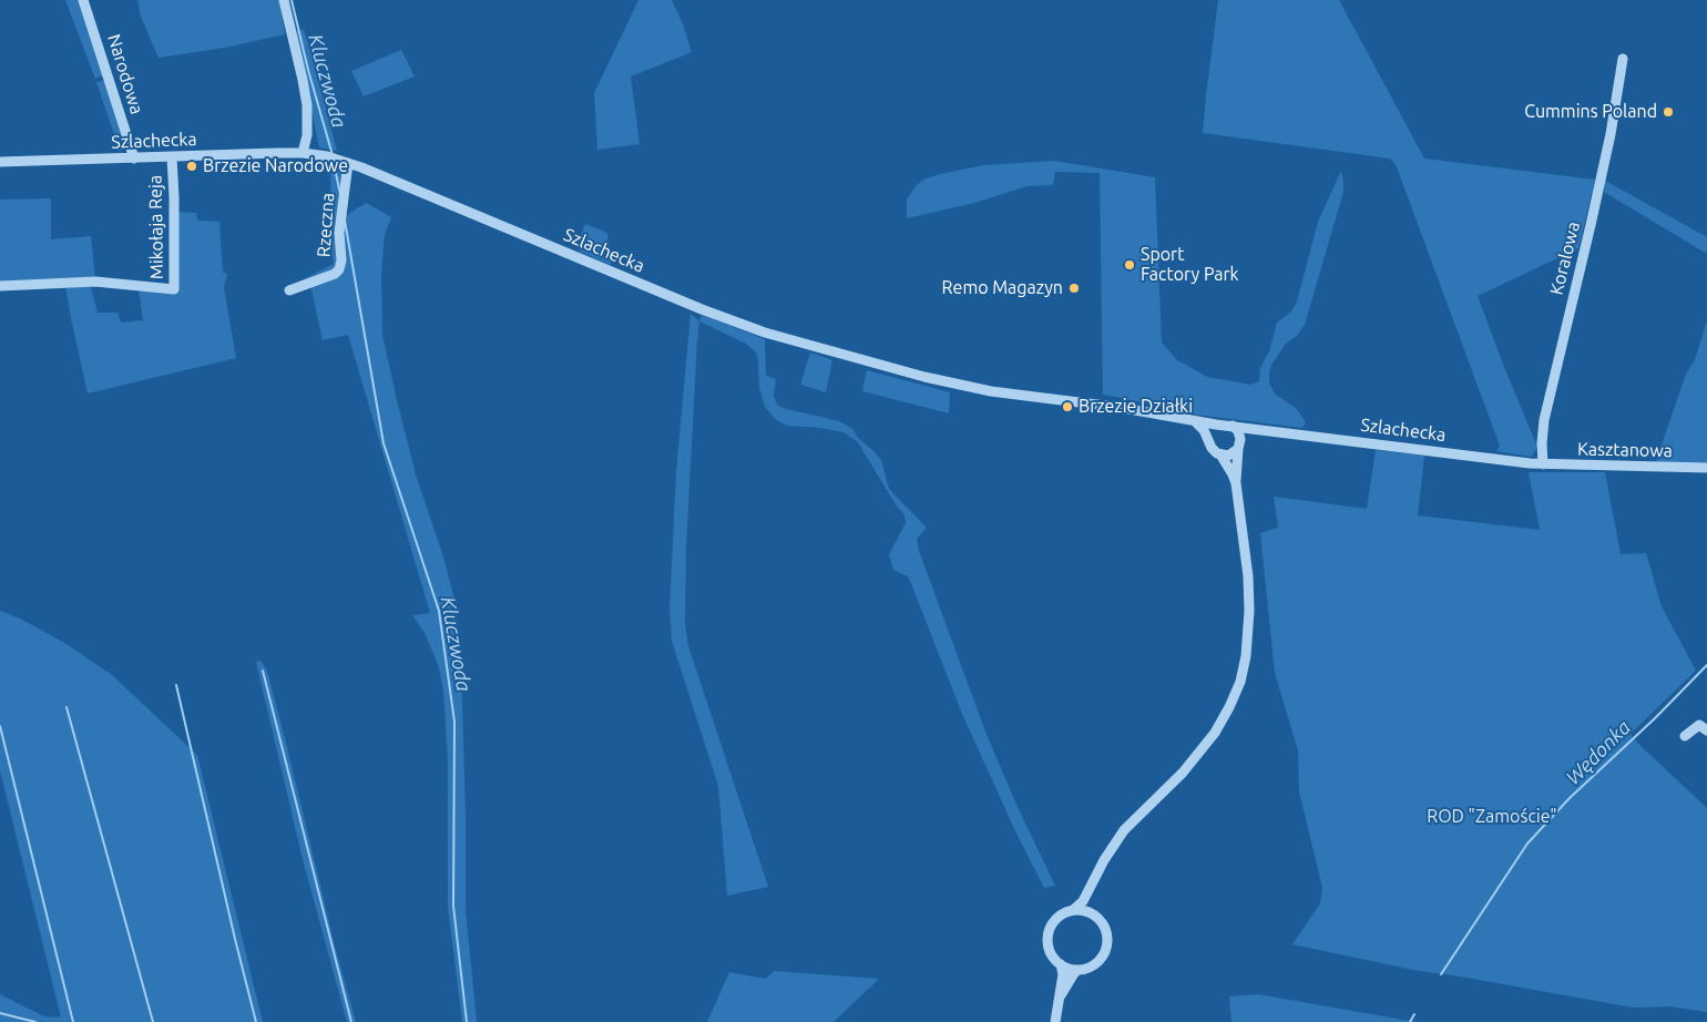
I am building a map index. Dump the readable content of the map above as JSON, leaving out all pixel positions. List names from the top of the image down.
{
  "streets": {
    "street": [
      "Narodowa",
      "Szlachecka",
      "Rzeczna",
      "Mikołaja Reja",
      "Koralowa",
      "Kasztanowa"
    ]
  },
  "crossings": [
    ["Narodowa", "Szlachecka"],
    ["Szlachecka", "Rzeczna"],
    ["Szlachecka", "Mikołaja Reja"],
    ["Szlachecka", "Koralowa"],
    ["Szlachecka", "Kasztanowa"],
    ["Koralowa", "Kasztanowa"]
  ],
  "water": ["Kluczwoda", "Wędonka"],
  "parks": ["ROD \"Zamoście\""],
  "places": [
    "Cummins Poland",
    "Brzezie Narodowe",
    "Sport Factory Park",
    "Remo Magazyn",
    "Brzezie Działki"
  ]
}
